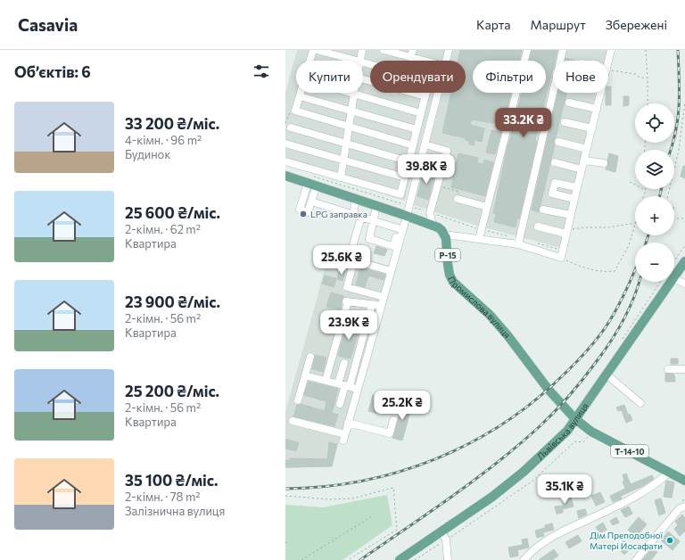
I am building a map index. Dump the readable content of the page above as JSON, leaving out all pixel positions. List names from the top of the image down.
{
  "streets": {
    "main road": [
      "Р-15",
      "Промислова вулиця",
      "Львівська вулиця",
      "Т-14-10"
    ]
  },
  "crossings": [
    ["Промислова вулиця", "Львівська вулиця"],
    ["Промислова вулиця", "Т-14-10"],
    ["Львівська вулиця", "Т-14-10"]
  ],
  "places": ["LPG заправка", "Дім Преподобної Матері Йосафати"],
  "page": {
    "header": "Casavia",
    "nav": ["Карта", "Маршрут", "Збережені"],
    "heading": "Об’єктів: 6",
    "chip": [
      "Купити",
      "Орендувати",
      "Фільтри",
      "Нове"
    ],
    "list": [
      {
        "name": "33 200 ₴/міс.",
        "note": "4-кімн. · 96 m² · Будинок"
      },
      {
        "name": "25 600 ₴/міс.",
        "note": "2-кімн. · 62 m² · Квартира"
      },
      {
        "name": "23 900 ₴/міс.",
        "note": "2-кімн. · 56 m² · Квартира"
      },
      {
        "name": "25 200 ₴/міс.",
        "note": "2-кімн. · 56 m² · Квартира"
      },
      {
        "name": "35 100 ₴/міс.",
        "note": "2-кімн. · 78 m² · Залізнична вулиця"
      }
    ],
    "map_buttons": ["+", "−"],
    "price": [
      "33.2K ₴",
      "39.8K ₴",
      "25.6K ₴",
      "23.9K ₴",
      "25.2K ₴",
      "35.1K ₴"
    ]
  }
}
